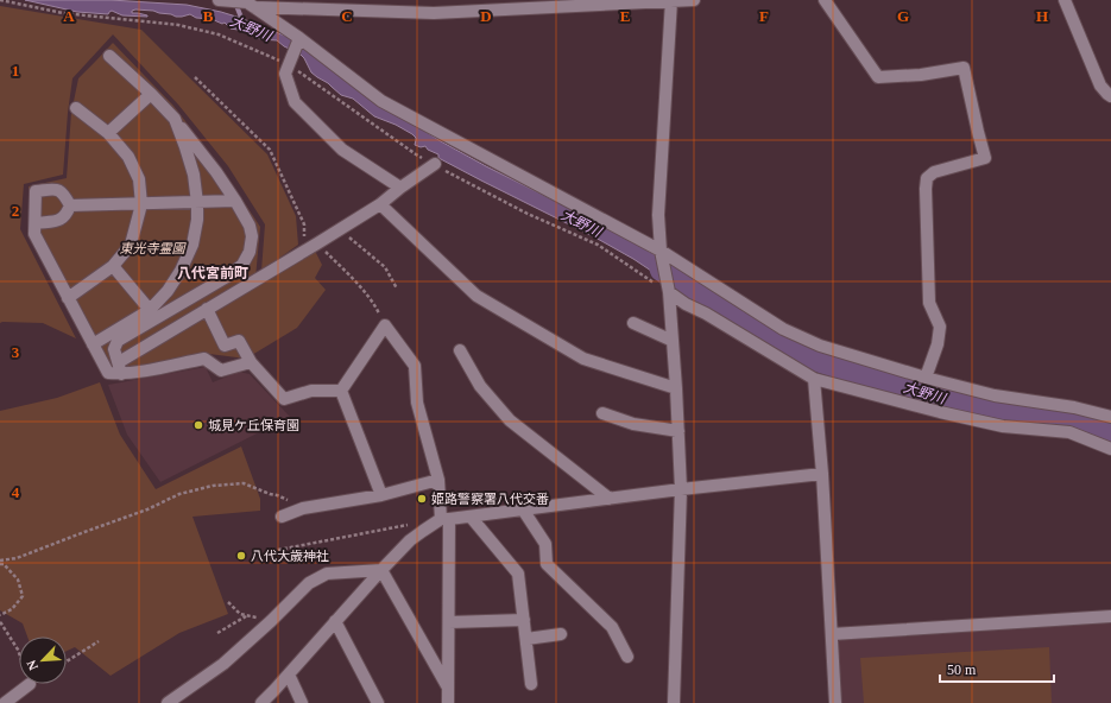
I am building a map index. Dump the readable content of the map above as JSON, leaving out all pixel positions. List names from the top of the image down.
{
  "districts": ["八代宮前町"],
  "water": ["大野川"],
  "parks": ["東光寺霊園"],
  "places": ["城見ケ丘保育園", "姫路警察署八代交番", "八代大歳神社"],
  "scale_bar": "50 m",
  "north": "bottom left",
  "grid": {
    "columns": [
      "A",
      "B",
      "C",
      "D",
      "E",
      "F",
      "G",
      "H"
    ],
    "rows": [
      "1",
      "2",
      "3",
      "4"
    ]
  }
}
